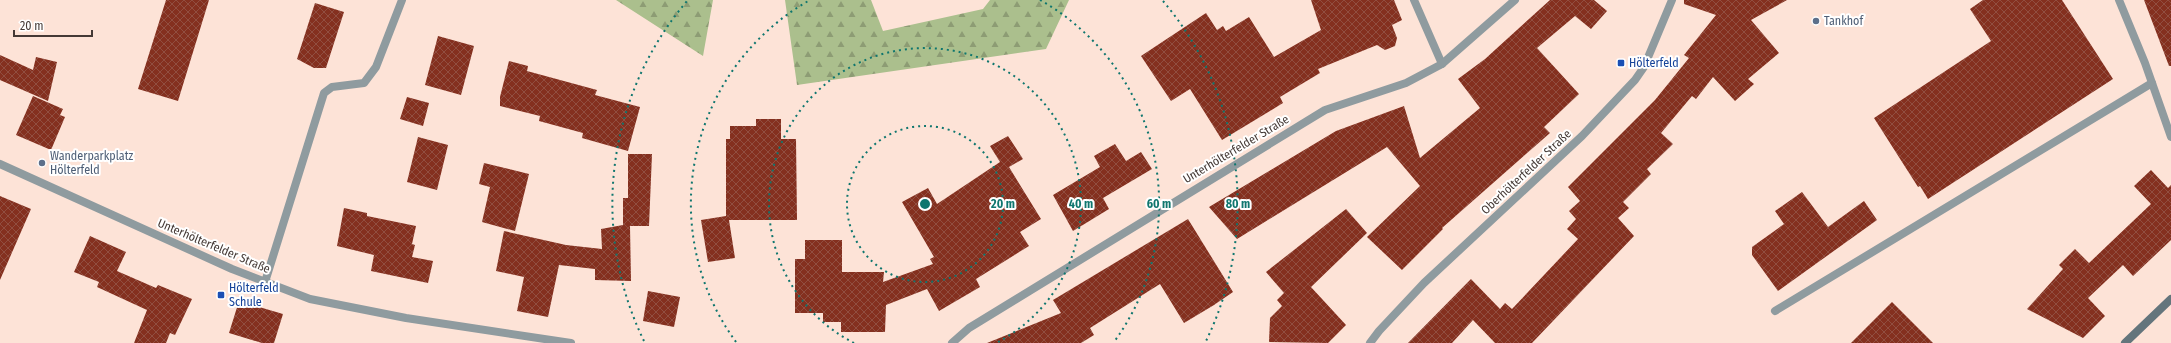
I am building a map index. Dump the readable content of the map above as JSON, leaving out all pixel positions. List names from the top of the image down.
{
  "streets": {
    "street": ["Unterhölterfelder Straße", "Oberhölterfelder Straße"]
  },
  "places": {
    "other": ["Tankhof", "Wanderparkplatz Hölterfeld"],
    "transit": ["Hölterfeld", "Hölterfeld Schule"]
  },
  "scale_bar": "20 m",
  "rings": [
    "20 m",
    "40 m",
    "60 m",
    "80 m"
  ]
}
